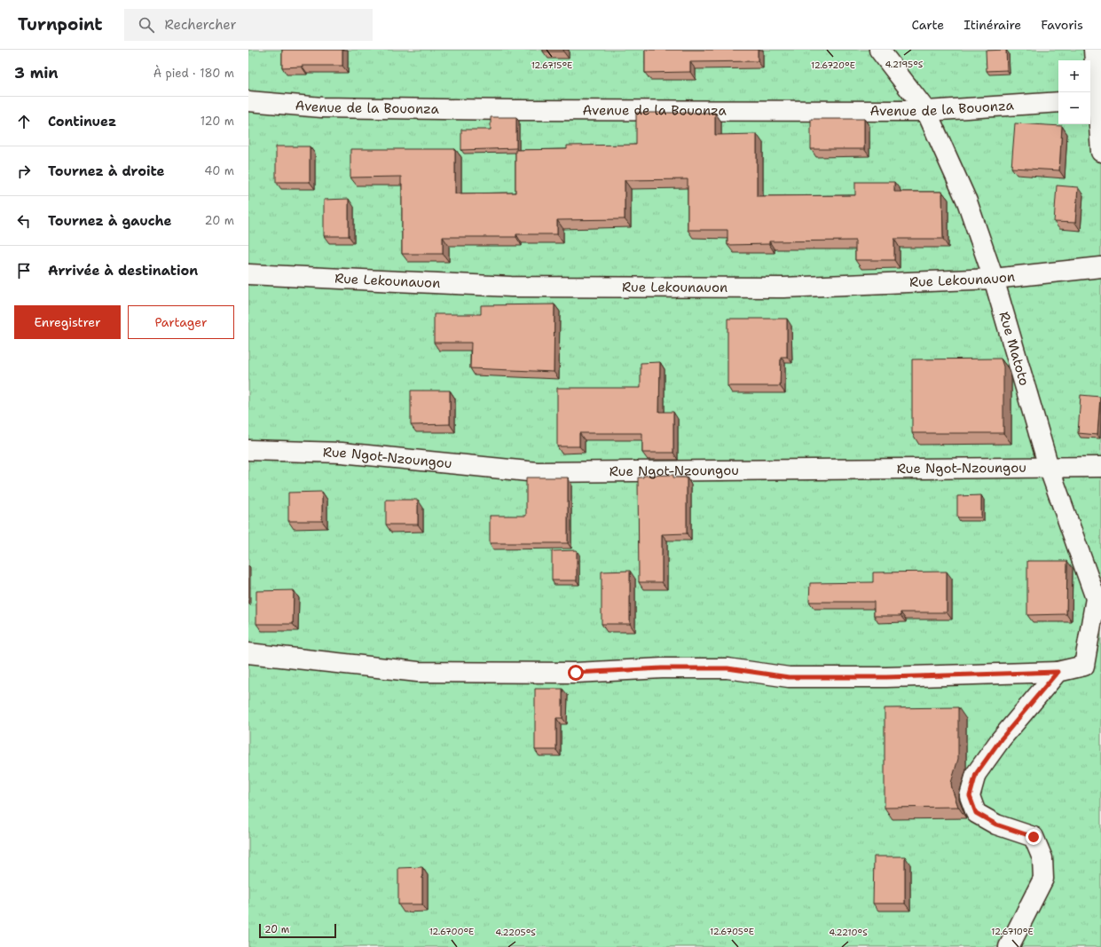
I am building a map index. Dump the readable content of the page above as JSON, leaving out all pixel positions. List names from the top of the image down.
{
  "streets": {
    "street": [
      "Avenue de la Bouonza",
      "Rue Lekounauon",
      "Rue Matoto",
      "Rue Ngot-Nzoungou"
    ]
  },
  "crossings": [
    ["Avenue de la Bouonza", "Rue Matoto"],
    ["Rue Lekounauon", "Rue Matoto"],
    ["Rue Matoto", "Rue Ngot-Nzoungou"]
  ],
  "scale_bar": "20 m",
  "page": {
    "header": "Turnpoint",
    "search": "Rechercher",
    "nav": ["Carte", "Itinéraire", "Favoris"],
    "heading": ["3 min", "À pied · 180 m"],
    "map_buttons": ["+", "−"],
    "list": [
      ["Continuez", "120 m"],
      ["Tournez à droite", "40 m"],
      ["Tournez à gauche", "20 m"],
      "Arrivée à destination"
    ],
    "buttons": ["Enregistrer", "Partager"],
    "scale": "20 m"
  },
  "coordinates": [
    "4.2195°S",
    "12.6715°E",
    "12.6720°E",
    "12.6700°E",
    "12.6705°E",
    "12.6710°E",
    "4.2205°S",
    "4.2210°S"
  ]
}
